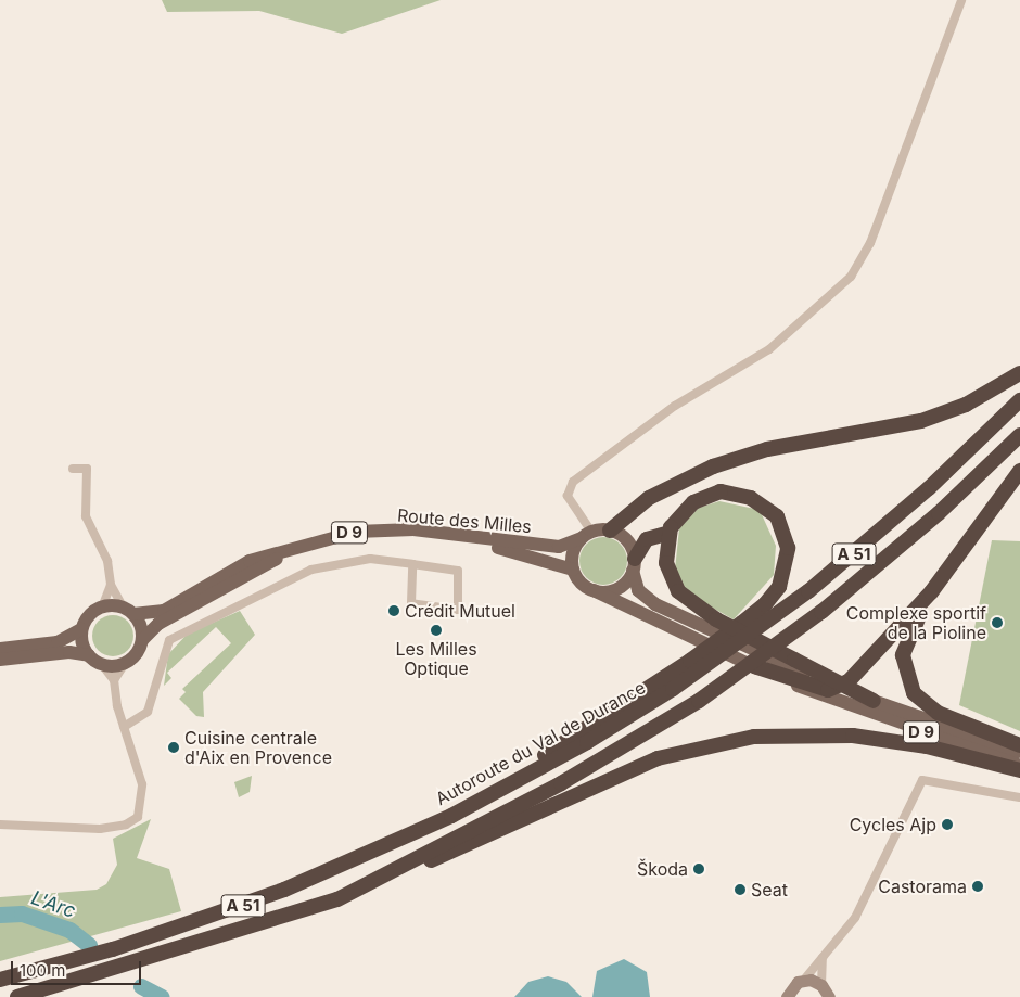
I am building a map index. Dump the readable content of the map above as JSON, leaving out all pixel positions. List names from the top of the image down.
{
  "streets": {
    "highway": ["A 51", "Autoroute du Val de Durance"],
    "main road": ["Route des Milles", "D 9"]
  },
  "water": ["L'Arc"],
  "places": [
    "Crédit Mutuel",
    "Complexe sportif de la Pioline",
    "Les Milles Optique",
    "Cuisine centrale d'Aix en Provence",
    "Cycles Ajp",
    "Škoda",
    "Castorama",
    "Seat"
  ],
  "scale_bar": "100 m"
}
